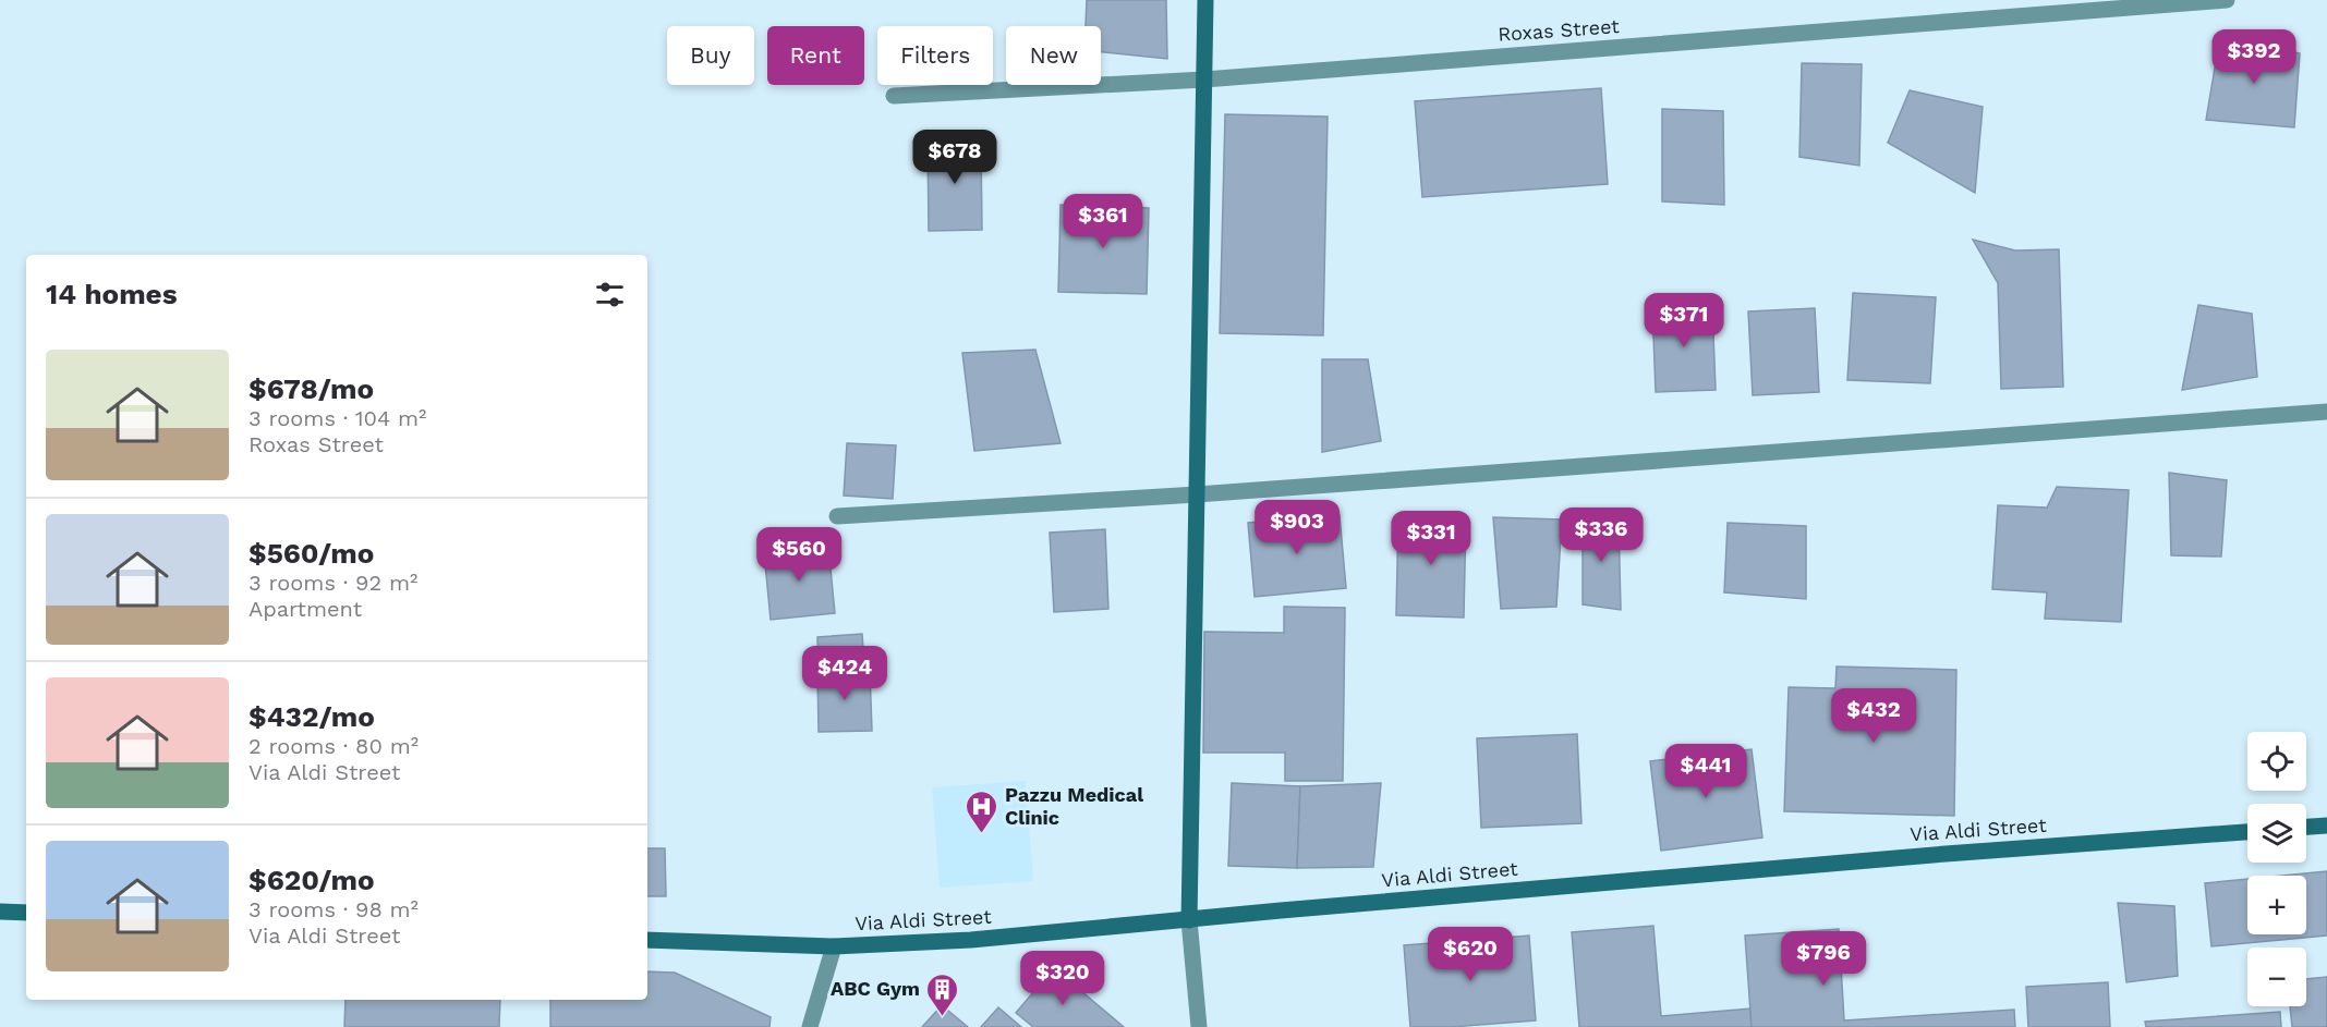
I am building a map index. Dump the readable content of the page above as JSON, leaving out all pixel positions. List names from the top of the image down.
{
  "streets": {
    "street": ["Roxas Street", "Via Aldi Street"]
  },
  "places": {
    "hospital": ["Pazzu Medical Clinic"],
    "building": ["ABC Gym"]
  },
  "page": {
    "chip": [
      "Buy",
      "Rent",
      "Filters",
      "New"
    ],
    "price": [
      "$392",
      "$678",
      "$361",
      "$371",
      "$903",
      "$336",
      "$331",
      "$560",
      "$424",
      "$432",
      "$441",
      "$620",
      "$796",
      "$320"
    ],
    "heading": "14 homes",
    "list": [
      {
        "name": "$678/mo",
        "note": "3 rooms · 104 m² · Roxas Street"
      },
      {
        "name": "$560/mo",
        "note": "3 rooms · 92 m² · Apartment"
      },
      {
        "name": "$432/mo",
        "note": "2 rooms · 80 m² · Via Aldi Street"
      },
      {
        "name": "$620/mo",
        "note": "3 rooms · 98 m² · Via Aldi Street"
      }
    ],
    "map_buttons": ["+", "−"]
  }
}
